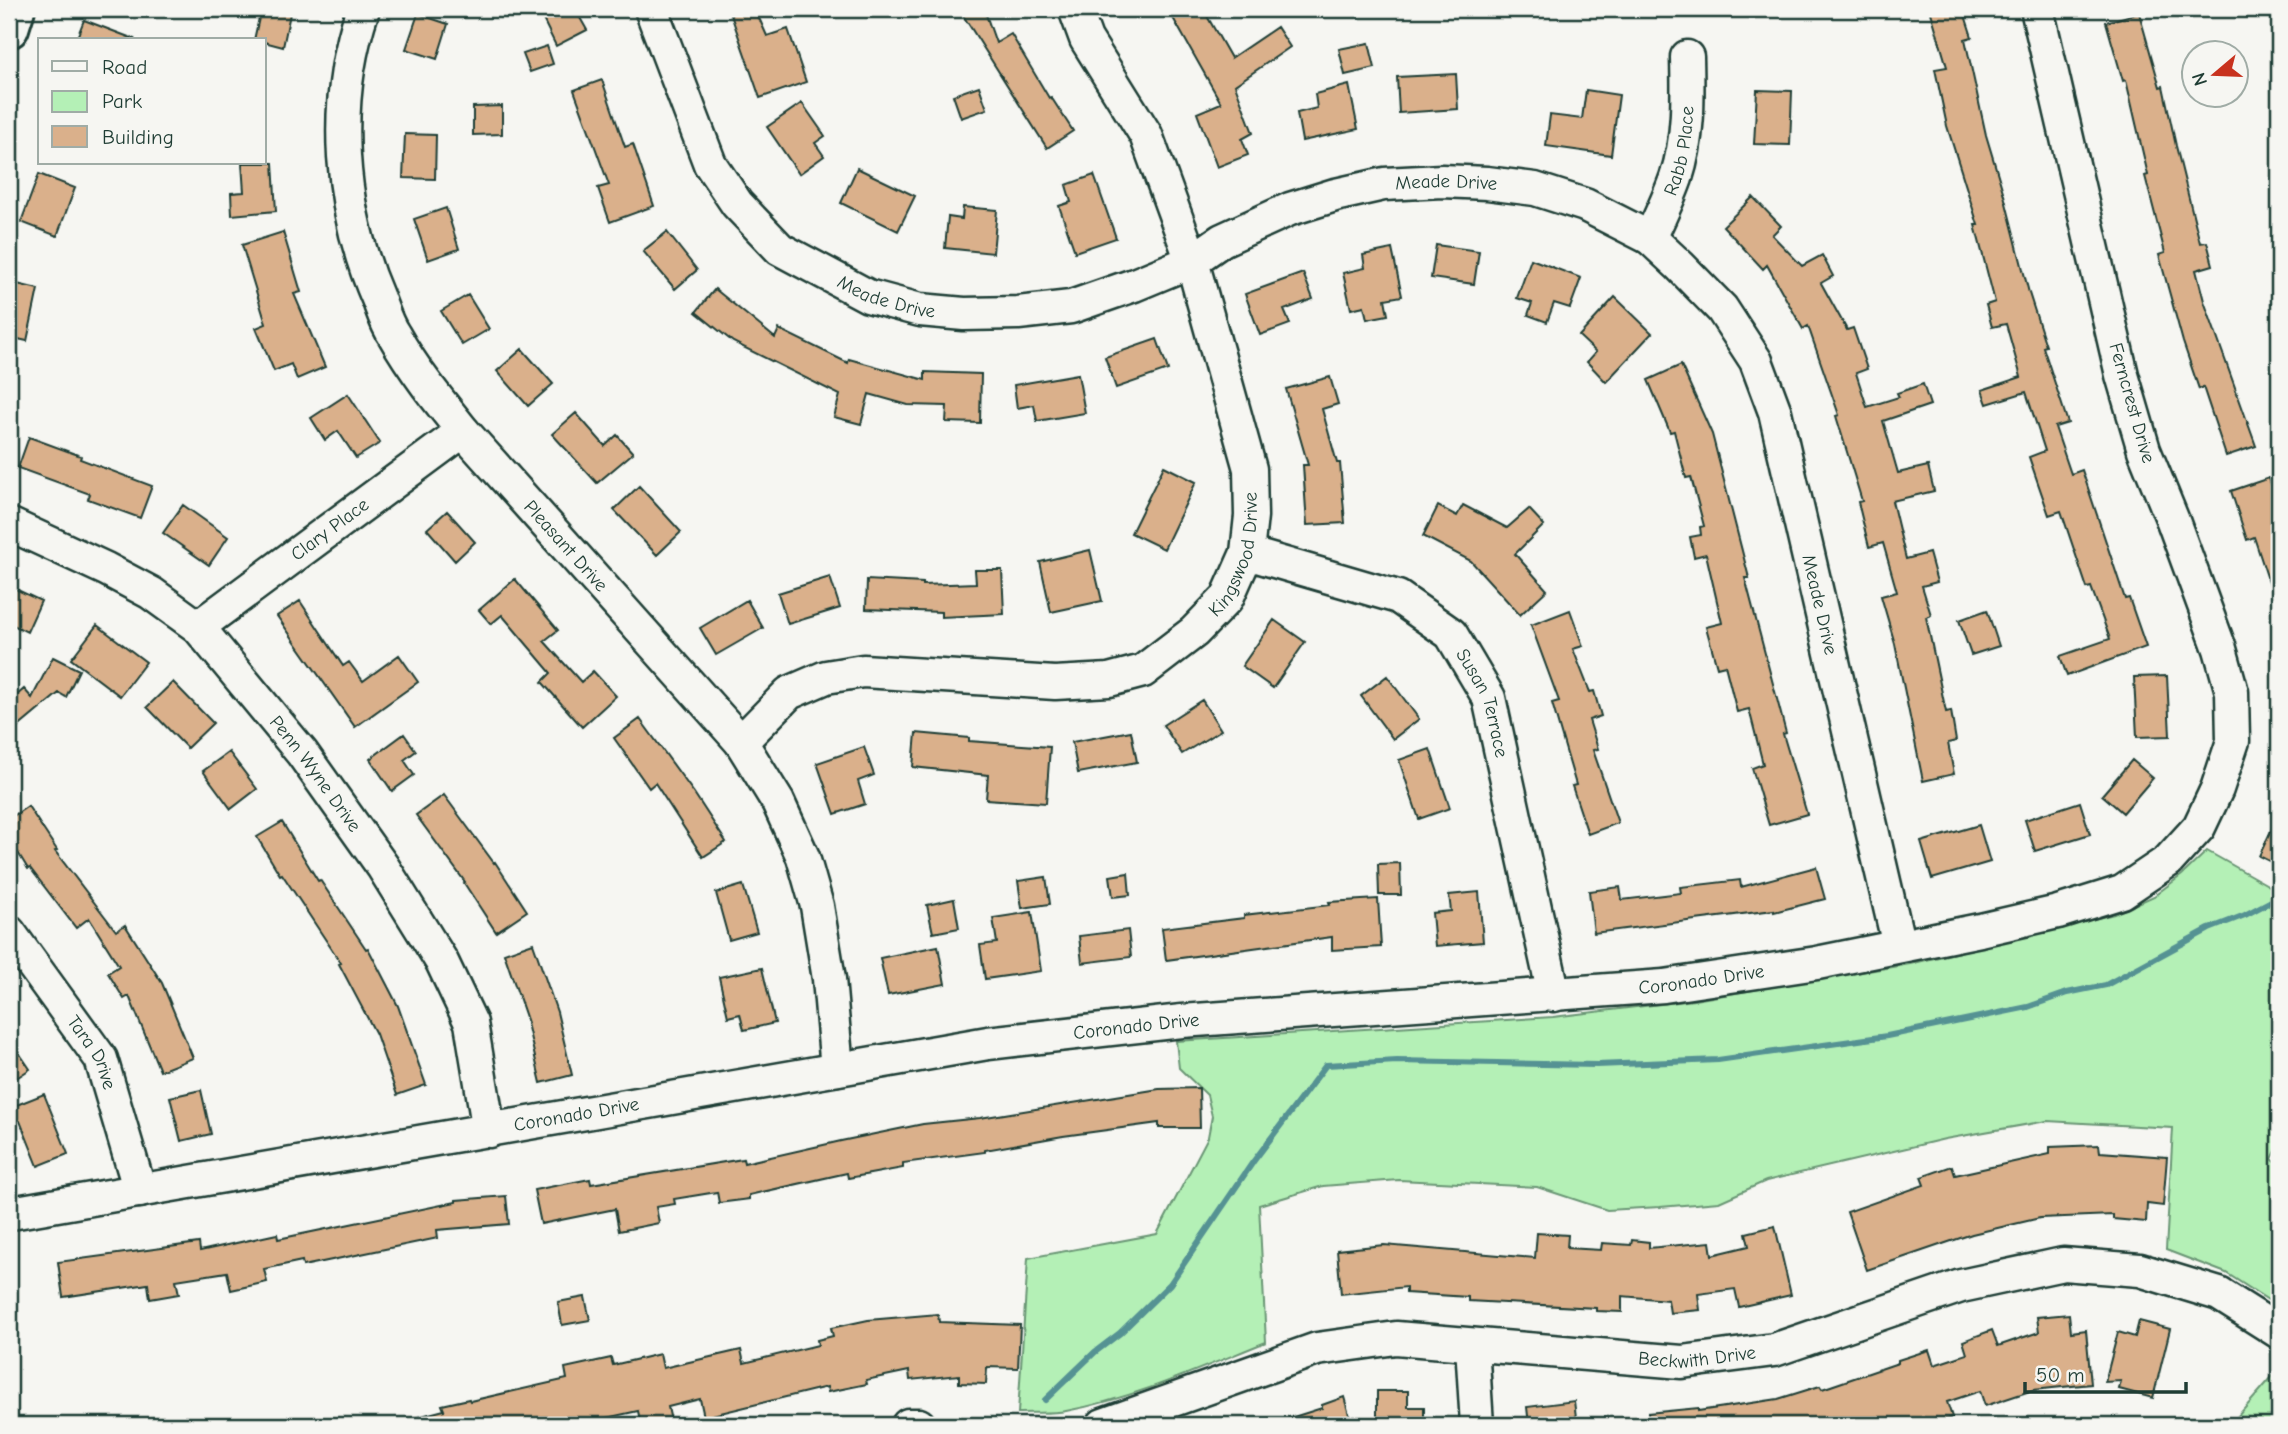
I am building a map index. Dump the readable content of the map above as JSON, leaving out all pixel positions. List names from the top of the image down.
{
  "streets": {
    "street": [
      "Rabb Place",
      "Meade Drive",
      "Ferncrest Drive",
      "Clary Place",
      "Pleasant Drive",
      "Kingswood Drive",
      "Susan Terrace",
      "Penn Wyne Drive",
      "Coronado Drive",
      "Tara Drive",
      "Beckwith Drive"
    ]
  },
  "crossings": [
    ["Rabb Place", "Meade Drive"],
    ["Meade Drive", "Kingswood Drive"],
    ["Meade Drive", "Coronado Drive"],
    ["Ferncrest Drive", "Coronado Drive"],
    ["Clary Place", "Pleasant Drive"],
    ["Clary Place", "Penn Wyne Drive"],
    ["Pleasant Drive", "Kingswood Drive"],
    ["Pleasant Drive", "Coronado Drive"],
    ["Kingswood Drive", "Susan Terrace"],
    ["Susan Terrace", "Coronado Drive"],
    ["Penn Wyne Drive", "Coronado Drive"],
    ["Coronado Drive", "Tara Drive"]
  ],
  "legend": ["Road", "Park", "Building"],
  "scale_bar": "50 m",
  "north": "left"
}
